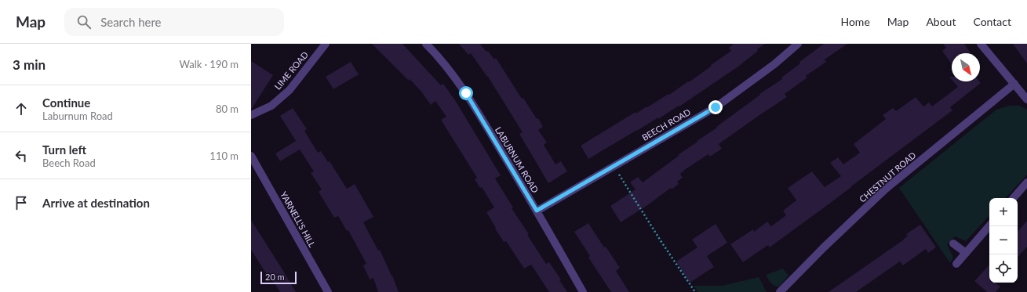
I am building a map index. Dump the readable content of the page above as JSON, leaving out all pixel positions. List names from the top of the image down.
{
  "streets": {
    "street": [
      "LIME ROAD",
      "BEECH ROAD",
      "LABURNUM ROAD",
      "CHESTNUT ROAD",
      "YARNELL'S HILL"
    ]
  },
  "crossings": [
    ["BEECH ROAD", "LABURNUM ROAD"]
  ],
  "scale_bar": "20 m",
  "north": "bottom right",
  "page": {
    "header": "Map",
    "search": "Search here",
    "nav": [
      "Home",
      "Map",
      "About",
      "Contact"
    ],
    "heading": ["3 min", "Walk · 190 m"],
    "list": [
      ["Continue", "Laburnum Road", "80 m"],
      ["Turn left", "Beech Road", "110 m"],
      "Arrive at destination"
    ],
    "map_buttons": ["+", "−"],
    "scale": "20 m"
  }
}
